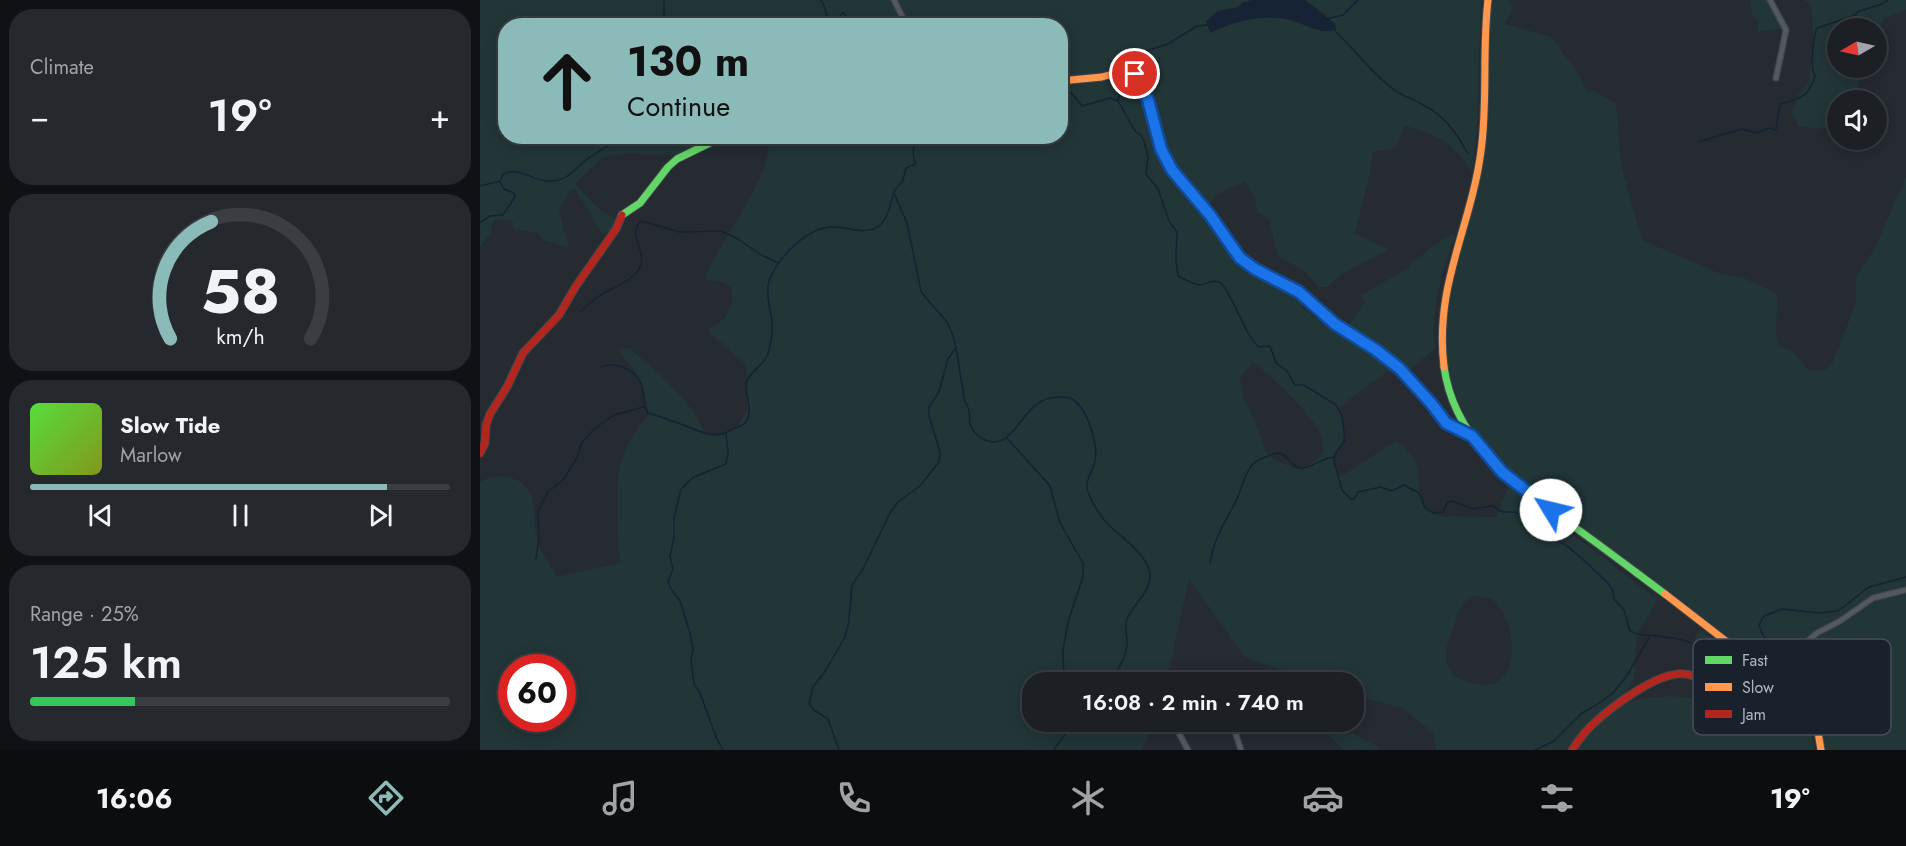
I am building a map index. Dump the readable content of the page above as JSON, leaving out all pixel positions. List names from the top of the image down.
{
  "legend": ["Fast", "Slow", "Jam"],
  "north": "left",
  "page": {
    "tile": [
      "Climate",
      ["Range · 25%", "125 km"]
    ],
    "turn": ["130 m", "Continue"],
    "heat": ["−", "19°", "+"],
    "song": ["Slow Tide", "Marlow"],
    "limit": "60",
    "trip": "16:08 · 2 min · 740 m",
    "tabs": ["16:06", "19°"],
    "gauge": ["58", "km/h"]
  }
}
